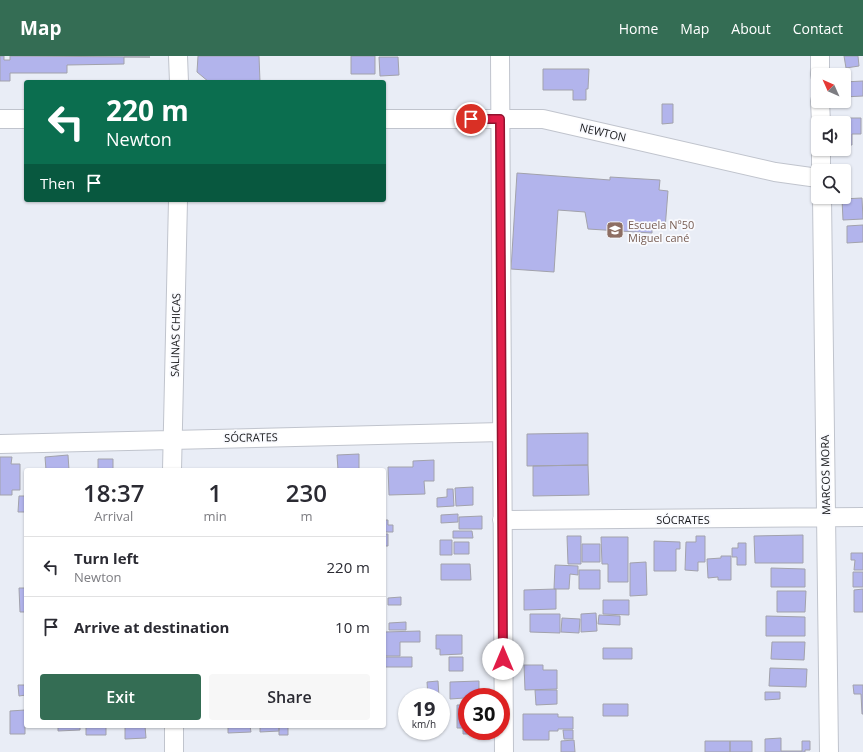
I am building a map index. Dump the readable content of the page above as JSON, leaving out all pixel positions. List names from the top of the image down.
{
  "streets": {
    "street": [
      "NEWTON",
      "SALINAS CHICAS",
      "SÓCRATES",
      "MARCOS MORA"
    ]
  },
  "crossings": [
    ["SALINAS CHICAS", "SÓCRATES"],
    ["SÓCRATES", "MARCOS MORA"]
  ],
  "places": {
    "school or university": ["Escuela Nº50 Miguel cané"]
  },
  "north": "top left",
  "page": {
    "header": "Map",
    "nav": [
      "Home",
      "Map",
      "About",
      "Contact"
    ],
    "turn": ["220 m", "Newton"],
    "then": "Then",
    "eta": [
      "18:37",
      "Arrival",
      "1",
      "min",
      "230",
      "m"
    ],
    "list": [
      {
        "name": "Turn left",
        "note": "Newton",
        "value": "220 m"
      },
      {
        "name": "Arrive at destination",
        "value": "10 m"
      }
    ],
    "buttons": ["Exit", "Share"],
    "speed": "19 km/h",
    "limit": "30"
  }
}
